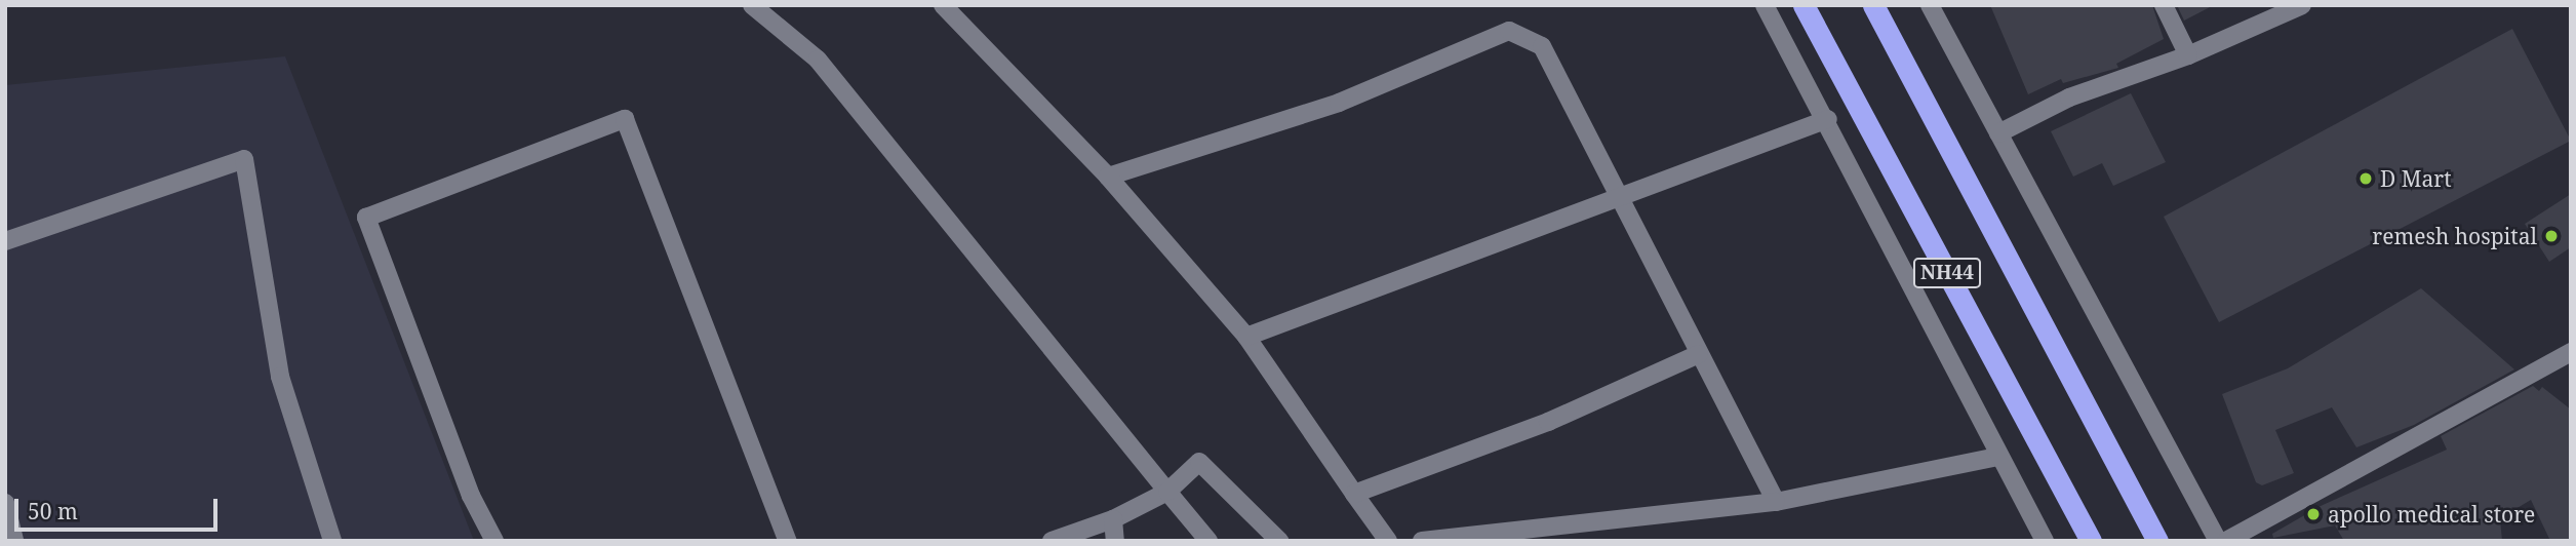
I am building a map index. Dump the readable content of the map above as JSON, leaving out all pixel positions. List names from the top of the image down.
{
  "streets": {
    "highway": ["NH44"]
  },
  "places": ["D Mart", "remesh hospital", "apollo medical store"],
  "scale_bar": "50 m"
}
